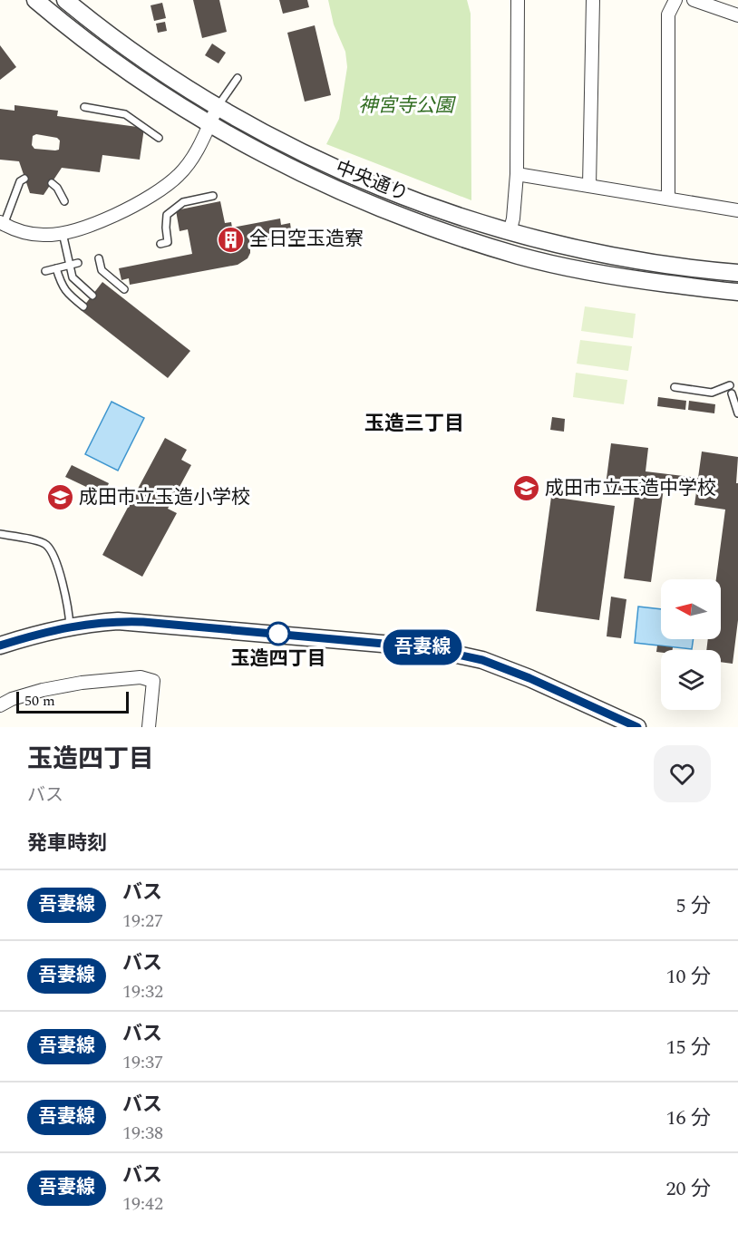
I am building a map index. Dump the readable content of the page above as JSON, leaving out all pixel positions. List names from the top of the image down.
{
  "streets": {
    "street": ["中央通り"]
  },
  "districts": ["玉造三丁目"],
  "parks": ["神宮寺公園"],
  "places": {
    "building": ["全日空玉造寮"],
    "school or university": ["成田市立玉造中学校", "成田市立玉造小学校"],
    "other": ["玉造四丁目"]
  },
  "lines": ["bus line 吾妻線"],
  "scale_bar": "50 m",
  "north": "left",
  "page": {
    "on_map": "吾妻線",
    "scale": "50 m",
    "heading": [
      ["玉造四丁目", "バス"],
      "発車時刻"
    ],
    "list": [
      {
        "mark": "吾妻線",
        "name": "バス",
        "note": "19:27",
        "value": "5 分"
      },
      {
        "mark": "吾妻線",
        "name": "バス",
        "note": "19:32",
        "value": "10 分"
      },
      {
        "mark": "吾妻線",
        "name": "バス",
        "note": "19:37",
        "value": "15 分"
      },
      {
        "mark": "吾妻線",
        "name": "バス",
        "note": "19:38",
        "value": "16 分"
      },
      {
        "mark": "吾妻線",
        "name": "バス",
        "note": "19:42",
        "value": "20 分"
      }
    ]
  }
}
